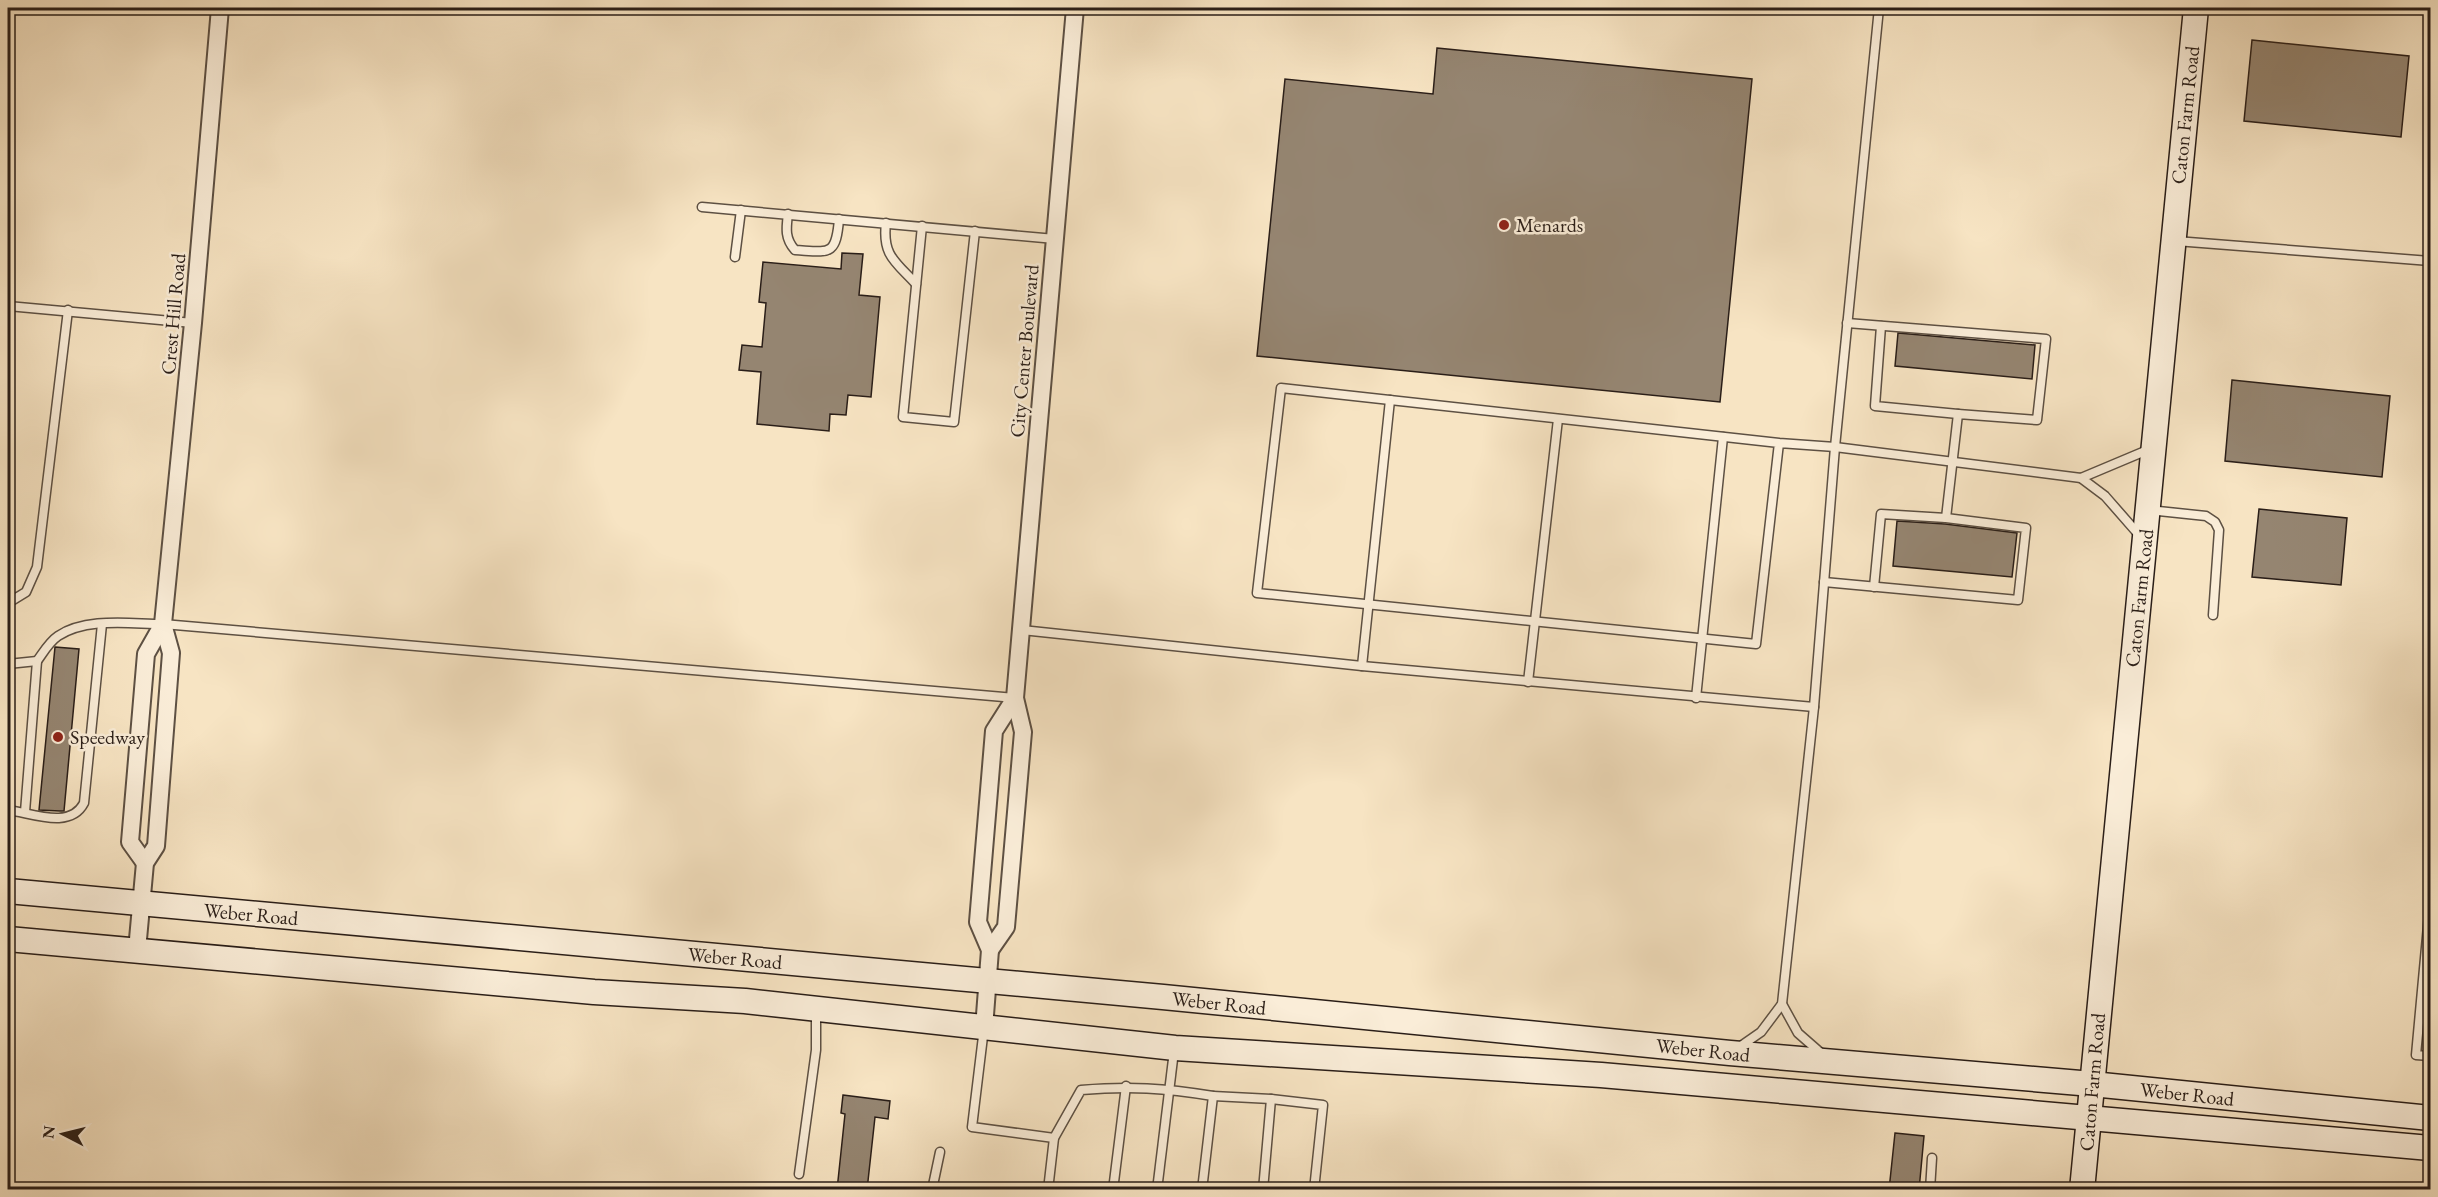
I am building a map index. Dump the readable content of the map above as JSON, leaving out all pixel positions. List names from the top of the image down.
{
  "streets": {
    "main road": ["Caton Farm Road", "Weber Road"],
    "street": ["Crest Hill Road", "City Center Boulevard"]
  },
  "crossings": [
    ["Caton Farm Road", "Weber Road"],
    ["Crest Hill Road", "Weber Road"]
  ],
  "places": ["Menards", "Speedway"],
  "north": "left"
}
